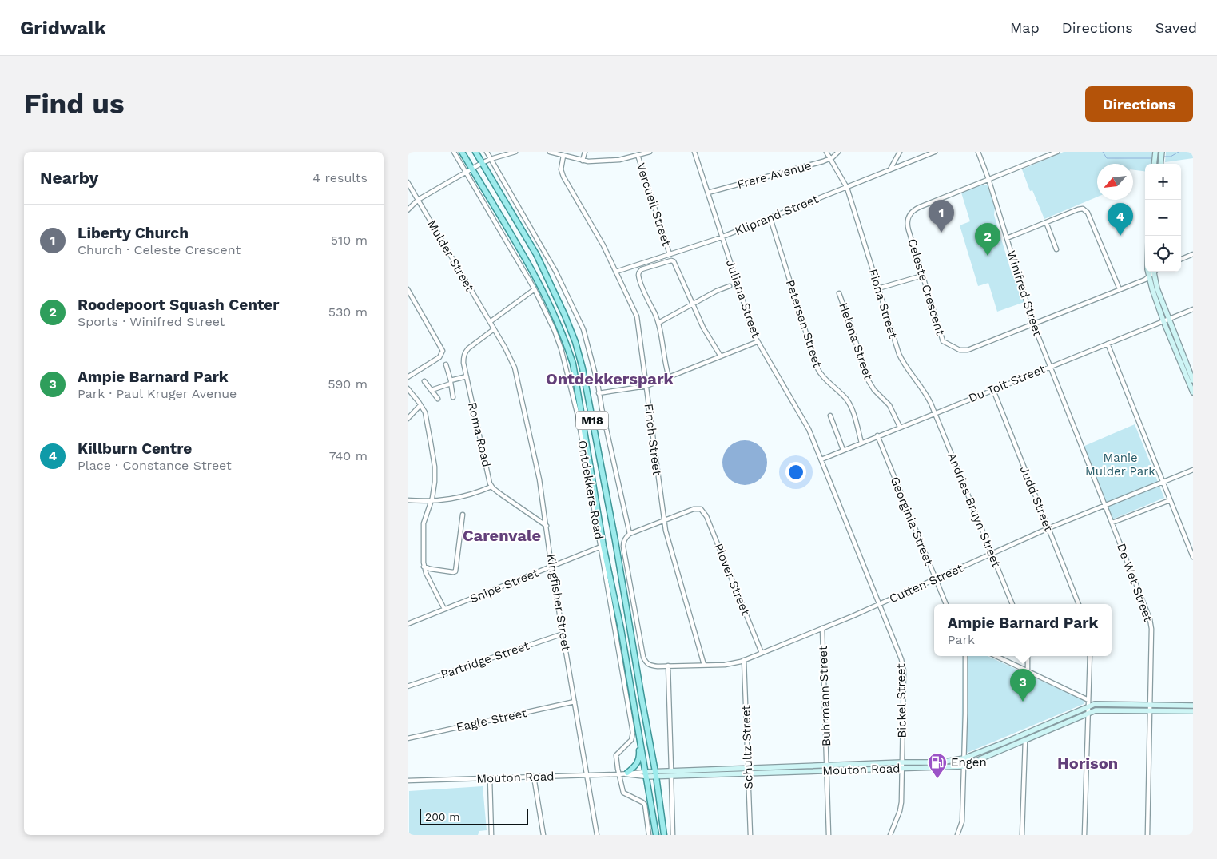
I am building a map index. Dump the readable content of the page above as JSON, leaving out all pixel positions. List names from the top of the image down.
{
  "streets": {
    "main road": ["M18", "Ontdekkers Road", "Mouton Road"],
    "street": [
      "Frere Avenue",
      "Vercueil Street",
      "Kliprand Street",
      "Mulder Street",
      "Celeste Crescent",
      "Winifred Street",
      "Juliana Street",
      "Fiona Street",
      "Petersen Street",
      "Helena Street",
      "Du Toit Street",
      "Roma Road",
      "Finch Street",
      "Judd Street",
      "Andries Bruyn Street",
      "Georginia Street",
      "Plover Street",
      "De Wet Street",
      "Cutten Street",
      "Snipe Street",
      "Kingfisher Street",
      "Partridge Street",
      "Buhrmann Street",
      "Bickel Street",
      "Eagle Street",
      "Schultz Street"
    ]
  },
  "crossings": [
    ["Frere Avenue", "Juliana Street"],
    ["Frere Avenue", "Fiona Street"],
    ["Vercueil Street", "Kliprand Street"],
    ["Kliprand Street", "Juliana Street"],
    ["Kliprand Street", "Fiona Street"],
    ["Kliprand Street", "Petersen Street"],
    ["Kliprand Street", "Finch Street"],
    ["Mulder Street", "Roma Road"],
    ["Mulder Street", "Kingfisher Street"],
    ["Celeste Crescent", "Winifred Street"],
    ["Winifred Street", "Du Toit Street"],
    ["Winifred Street", "De Wet Street"],
    ["Juliana Street", "Du Toit Street"],
    ["Juliana Street", "Bickel Street"],
    ["Fiona Street", "Du Toit Street"],
    ["Fiona Street", "Andries Bruyn Street"],
    ["Petersen Street", "Du Toit Street"],
    ["Helena Street", "Du Toit Street"],
    ["Du Toit Street", "Judd Street"],
    ["Du Toit Street", "Andries Bruyn Street"],
    ["Du Toit Street", "Georginia Street"],
    ["Du Toit Street", "De Wet Street"],
    ["Du Toit Street", "Bickel Street"],
    ["Roma Road", "Kingfisher Street"],
    ["Finch Street", "Plover Street"],
    ["Finch Street", "Cutten Street"],
    ["Ontdekkers Road", "Snipe Street"],
    ["Ontdekkers Road", "Mouton Road"],
    ["Judd Street", "Cutten Street"],
    ["Andries Bruyn Street", "Cutten Street"],
    ["Georginia Street", "Cutten Street"],
    ["Plover Street", "Cutten Street"],
    ["De Wet Street", "Cutten Street"],
    ["De Wet Street", "Mouton Road"],
    ["Cutten Street", "Buhrmann Street"],
    ["Cutten Street", "Bickel Street"],
    ["Cutten Street", "Schultz Street"],
    ["Snipe Street", "Kingfisher Street"],
    ["Kingfisher Street", "Partridge Street"],
    ["Kingfisher Street", "Eagle Street"],
    ["Kingfisher Street", "Mouton Road"],
    ["Buhrmann Street", "Mouton Road"],
    ["Bickel Street", "Mouton Road"],
    ["Schultz Street", "Mouton Road"]
  ],
  "districts": ["Ontdekkerspark", "Carenvale", "Horison"],
  "parks": ["Manie Mulder Park"],
  "places": {
    "fuel station": ["Engen"]
  },
  "scale_bar": "200 m",
  "north": "bottom left",
  "page": {
    "header": "Gridwalk",
    "nav": ["Map", "Directions", "Saved"],
    "buttons": "Directions",
    "title": "Find us",
    "heading": ["Nearby", "4 results"],
    "map_buttons": ["+", "−"],
    "pins": [
      "1",
      "4",
      "2",
      "3"
    ],
    "list": [
      {
        "mark": "1",
        "name": "Liberty Church",
        "note": "Church · Celeste Crescent",
        "value": "510 m"
      },
      {
        "mark": "2",
        "name": "Roodepoort Squash Center",
        "note": "Sports · Winifred Street",
        "value": "530 m"
      },
      {
        "mark": "3",
        "name": "Ampie Barnard Park",
        "note": "Park · Paul Kruger Avenue",
        "value": "590 m"
      },
      {
        "mark": "4",
        "name": "Killburn Centre",
        "note": "Place · Constance Street",
        "value": "740 m"
      }
    ],
    "popup": ["Ampie Barnard Park", "Park"],
    "scale": "200 m"
  }
}
